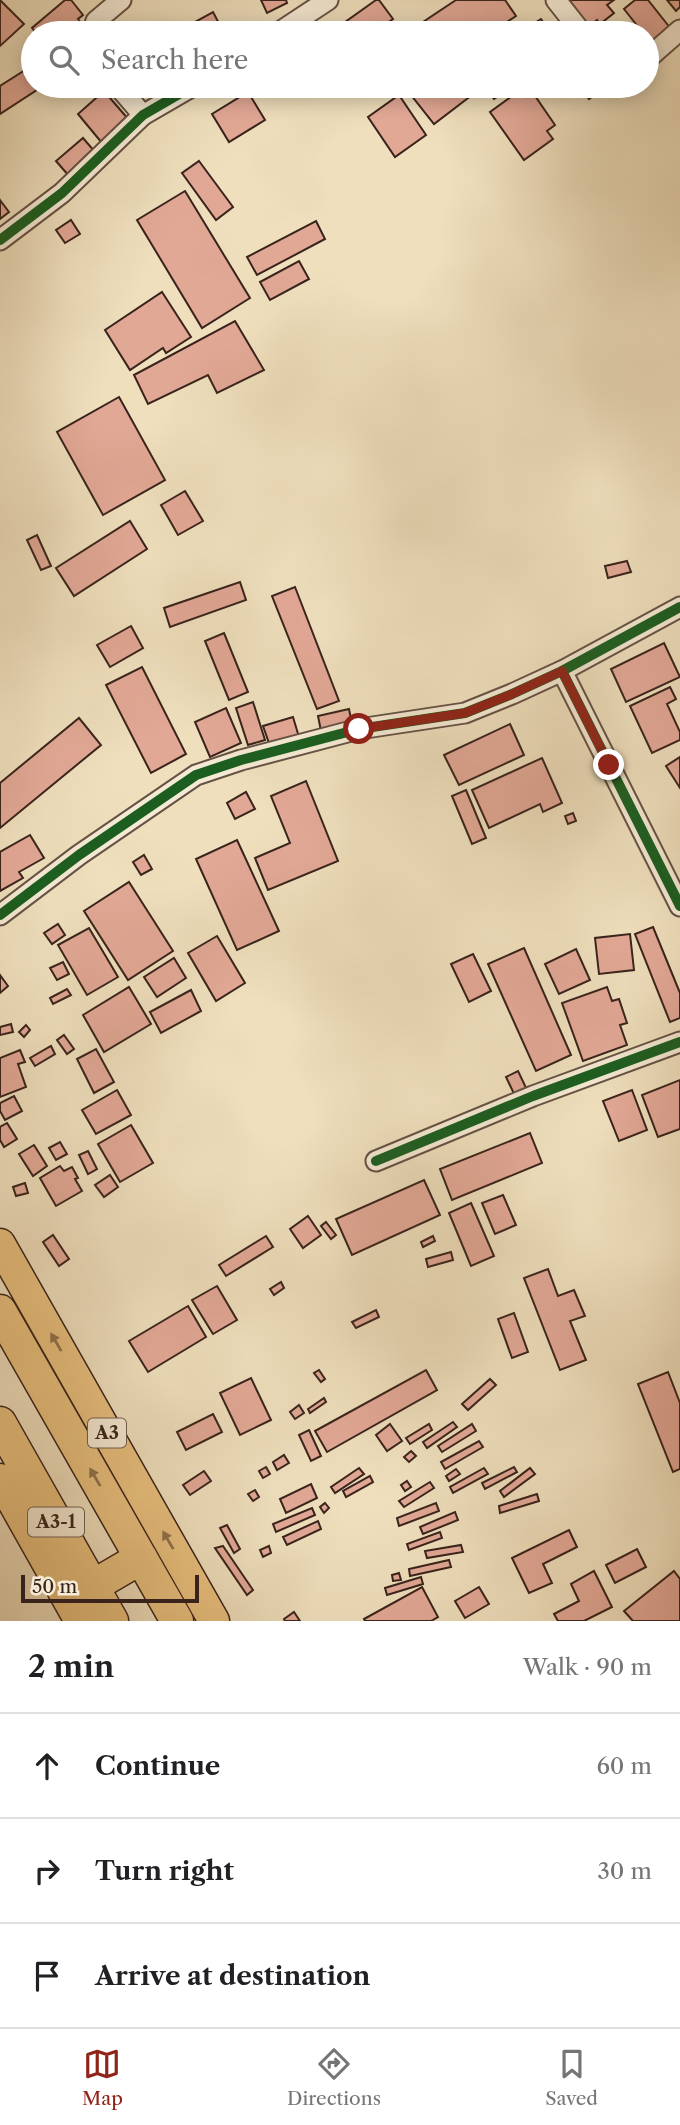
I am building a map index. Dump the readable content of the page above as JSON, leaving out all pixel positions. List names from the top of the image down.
{
  "streets": {
    "highway": ["A3-1"],
    "main road": ["A3"]
  },
  "scale_bar": "50 m",
  "page": {
    "search": "Search here",
    "scale": "50 m",
    "heading": ["2 min", "Walk · 90 m"],
    "list": [
      ["Continue", "60 m"],
      ["Turn right", "30 m"],
      "Arrive at destination"
    ],
    "nav": ["Map", "Directions", "Saved"]
  }
}
